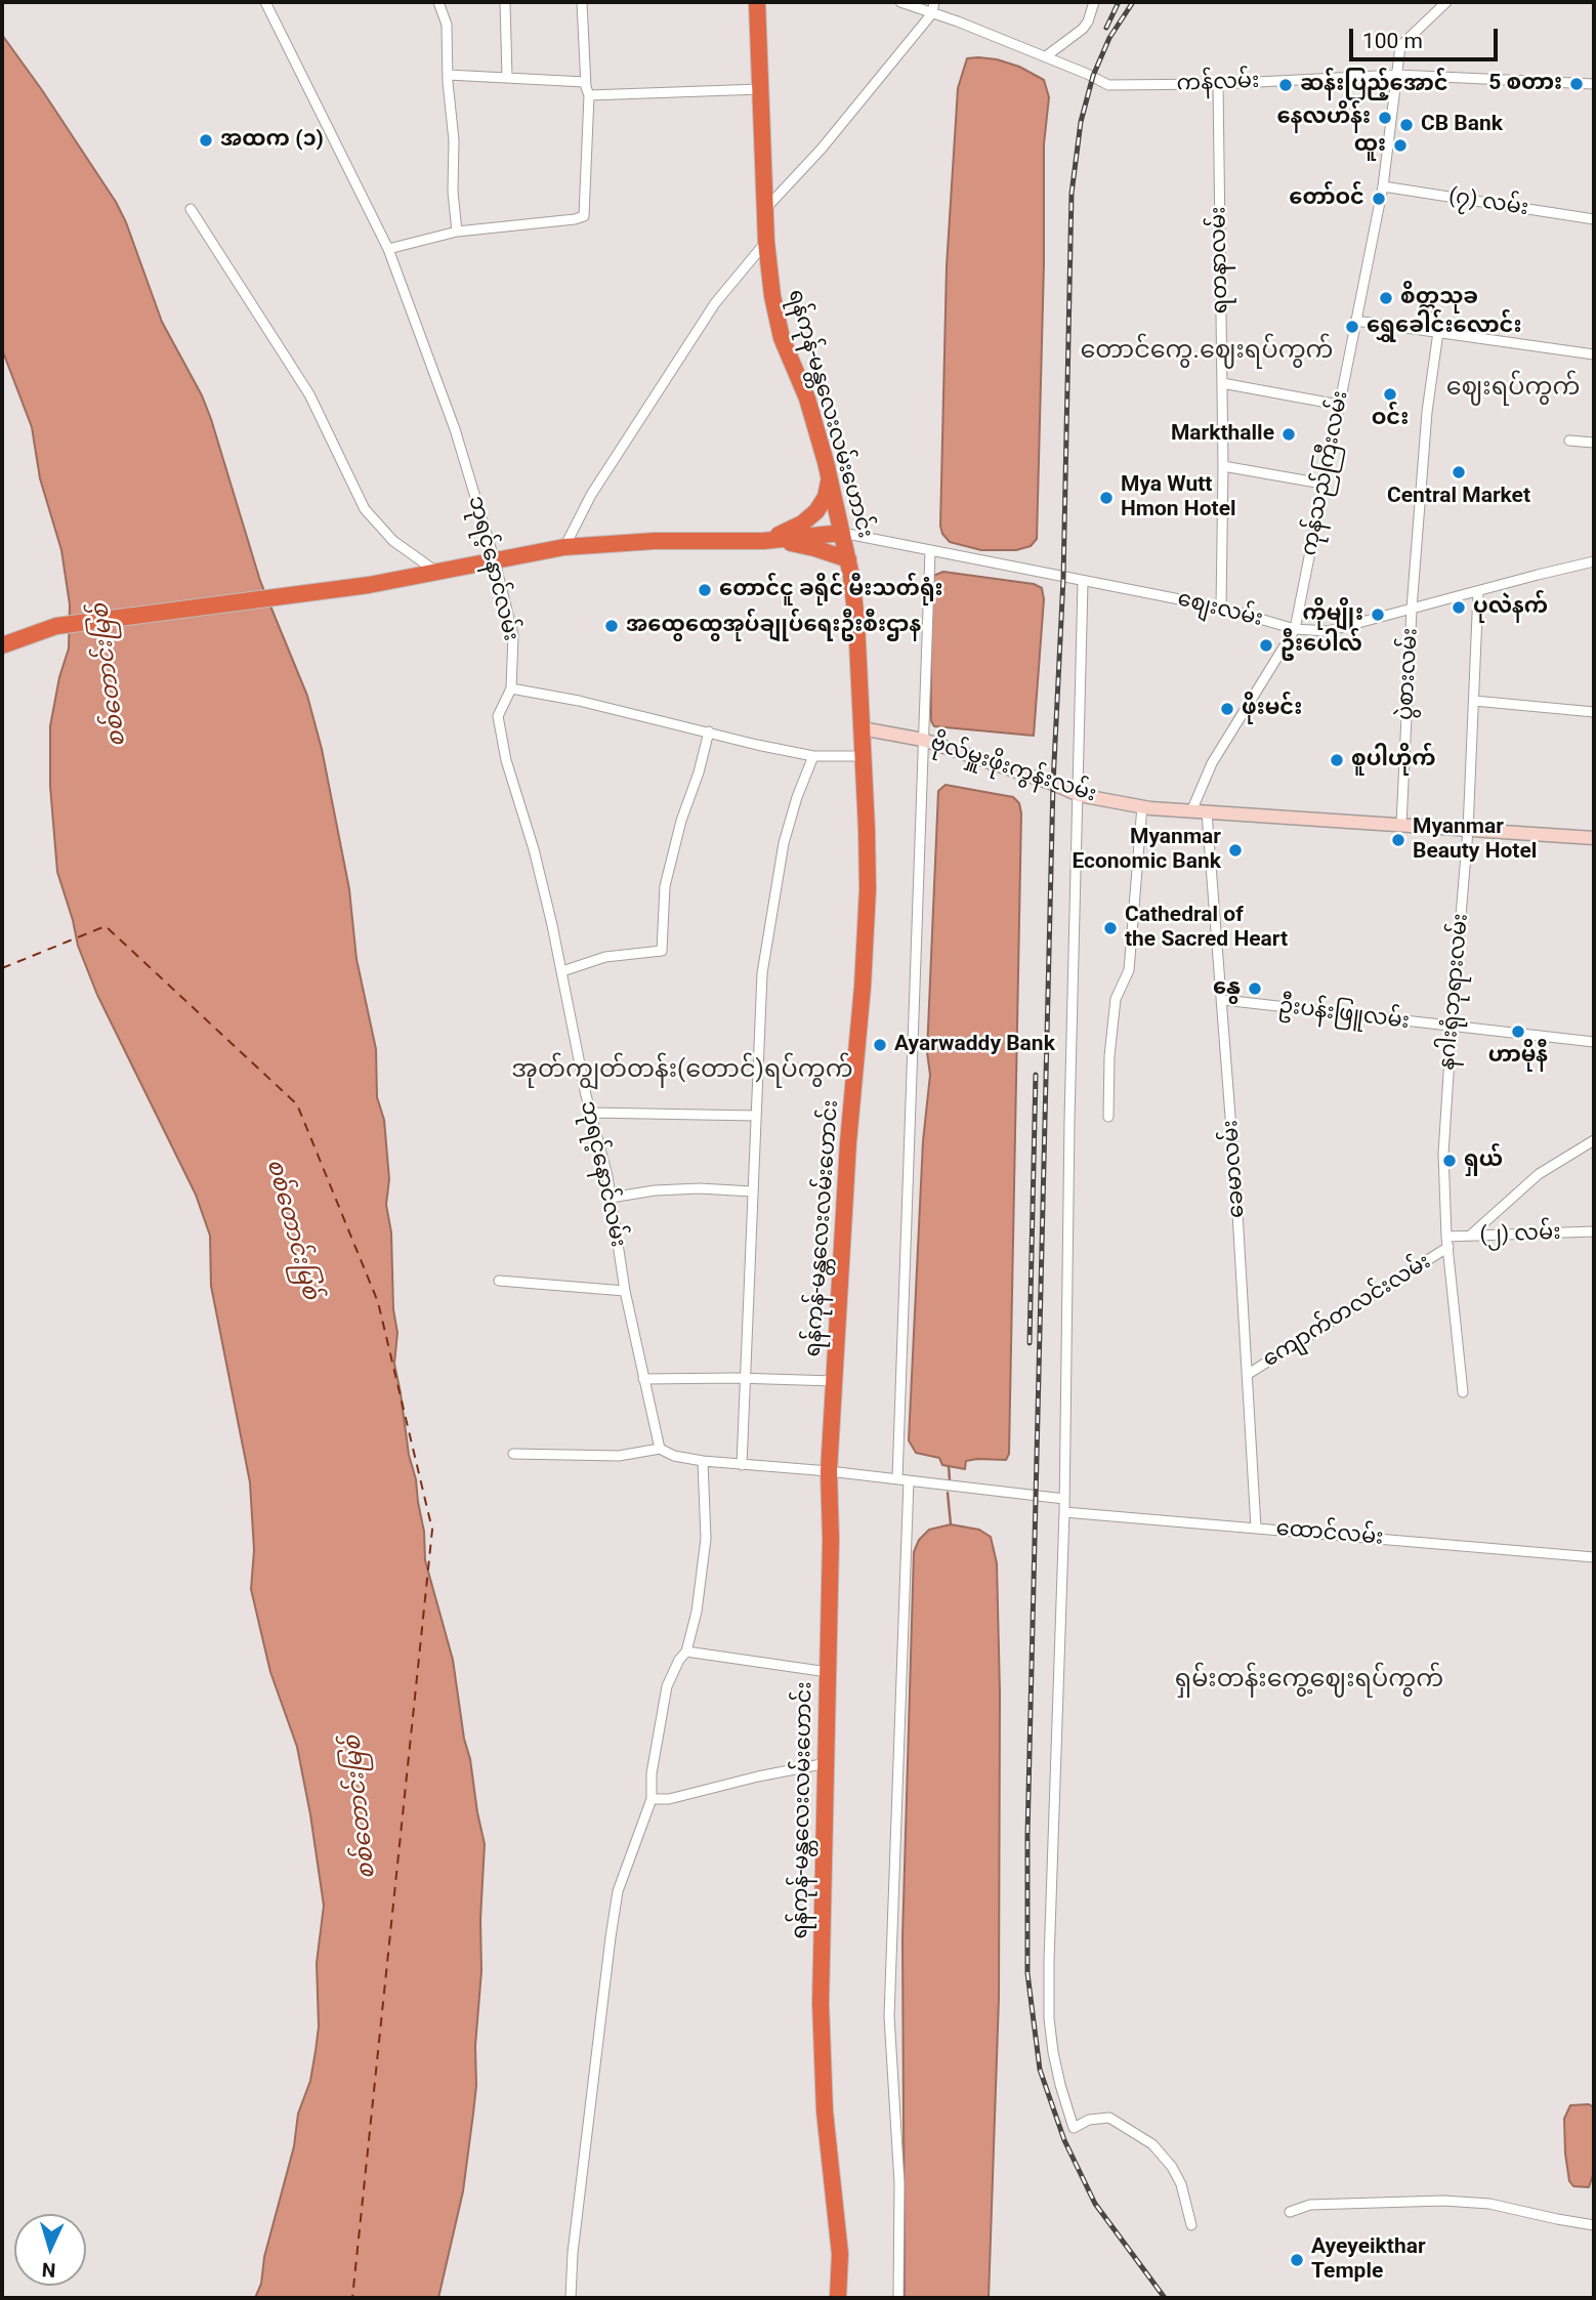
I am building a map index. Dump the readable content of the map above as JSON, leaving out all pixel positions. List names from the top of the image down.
{
  "streets": {
    "highway": ["ရန်ကုန်-မန္တလေးလမ်းဟောင်း"],
    "street": [
      "ကန်လမ်း",
      "(၇) လမ်း",
      "ရတနာလမ်း",
      "ကုန်သည်ကြီးလမ်း",
      "ဘုရင့်နောင်လမ်း",
      "စျေးလမ်း",
      "ပွဲစားလမ်း",
      "ဗိုလ်မှူးဖိုးကွန်းလမ်း",
      "နဂါးရုံဘုရားလမ်း",
      "ဦးပန်းဖြူလမ်း",
      "ခေမာလမ်း",
      "(၂) လမ်း",
      "ကျောက်တလင်းလမ်း",
      "ထောင်လမ်း"
    ]
  },
  "crossings": [
    ["ကန်လမ်း", "ရတနာလမ်း"],
    ["ကန်လမ်း", "ကုန်သည်ကြီးလမ်း"],
    ["(၇) လမ်း", "ကုန်သည်ကြီးလမ်း"],
    ["ရတနာလမ်း", "စျေးလမ်း"],
    ["ရန်ကုန်-မန္တလေးလမ်းဟောင်း", "စျေးလမ်း"],
    ["ရန်ကုန်-မန္တလေးလမ်းဟောင်း", "ဗိုလ်မှူးဖိုးကွန်းလမ်း"],
    ["ကုန်သည်ကြီးလမ်း", "စျေးလမ်း"],
    ["ကုန်သည်ကြီးလမ်း", "ဗိုလ်မှူးဖိုးကွန်းလမ်း"],
    ["စျေးလမ်း", "ပွဲစားလမ်း"],
    ["စျေးလမ်း", "နဂါးရုံဘုရားလမ်း"],
    ["ပွဲစားလမ်း", "ဗိုလ်မှူးဖိုးကွန်းလမ်း"],
    ["ဗိုလ်မှူးဖိုးကွန်းလမ်း", "နဂါးရုံဘုရားလမ်း"],
    ["ဗိုလ်မှူးဖိုးကွန်းလမ်း", "ခေမာလမ်း"],
    ["နဂါးရုံဘုရားလမ်း", "ဦးပန်းဖြူလမ်း"],
    ["နဂါးရုံဘုရားလမ်း", "(၂) လမ်း"],
    ["နဂါးရုံဘုရားလမ်း", "ကျောက်တလင်းလမ်း"],
    ["ဦးပန်းဖြူလမ်း", "ခေမာလမ်း"],
    ["ခေမာလမ်း", "ကျောက်တလင်းလမ်း"],
    ["ခေမာလမ်း", "ထောင်လမ်း"],
    ["(၂) လမ်း", "ကျောက်တလင်းလမ်း"]
  ],
  "districts": [
    "တောင်ကွေ.ဈေးရပ်ကွက်",
    "ဈေးရပ်ကွက်",
    "အုတ်ကျွတ်တန်း(တောင်)ရပ်ကွက်",
    "ရှမ်းတန်းကွေ့ဈေးရပ်ကွက်"
  ],
  "water": ["စစ်တောင်းမြစ်"],
  "places": [
    "5 စတား",
    "ဆန်းပြည့်အောင်",
    "နေလဟိန်း",
    "CB Bank",
    "အထက (၁)",
    "ထူး",
    "တော်ဝင်",
    "စိတ္တသုခ",
    "ရွှေခေါင်းလောင်း",
    "ဝင်း",
    "Markthalle",
    "Central Market",
    "Mya Wutt Hmon Hotel",
    "တောင်ငူ ခရိုင် မီးသတ်ရုံး",
    "ပုလဲနက်",
    "ကိုမျိုး",
    "အထွေထွေအုပ်ချုပ်ရေးဦးစီးဌာန",
    "ဦးပေါလ်",
    "ဖိုးမင်း",
    "စူပါဟိုက်",
    "Myanmar Beauty Hotel",
    "Myanmar Economic Bank",
    "Cathedral of the Sacred Heart",
    "နွေ",
    "ဟာမိုနီ",
    "Ayarwaddy Bank",
    "ရှယ်",
    "Ayeyeikthar Temple"
  ],
  "scale_bar": "100 m",
  "north": "bottom"
}
